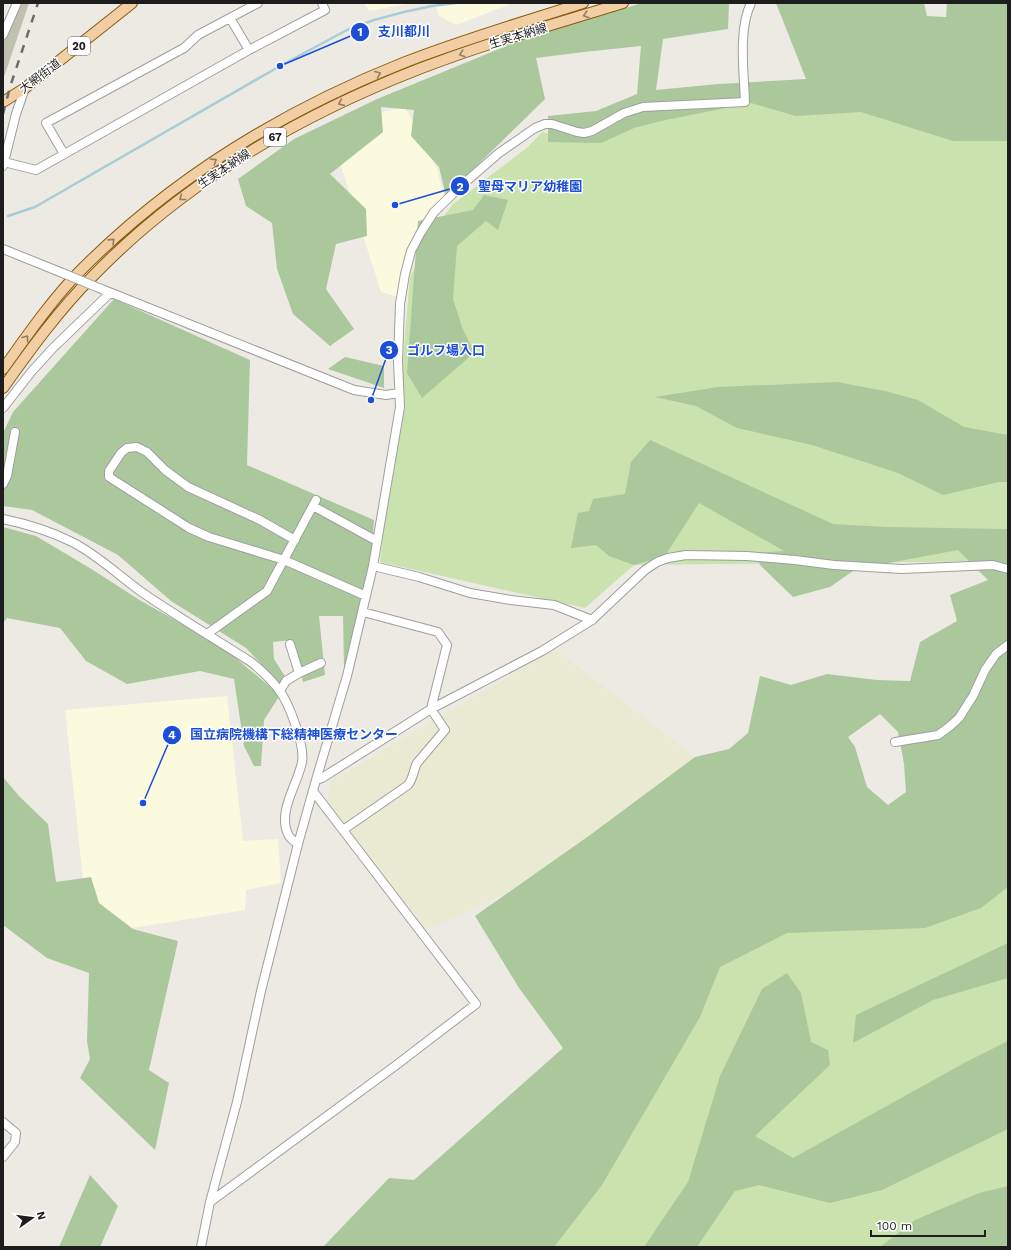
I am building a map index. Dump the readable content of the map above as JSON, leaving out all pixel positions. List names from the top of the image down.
{
  "streets": {
    "main road": [
      "生実本納線",
      "20",
      "大網街道",
      "67"
    ]
  },
  "places": [
    "支川都川",
    "聖母マリア幼稚園",
    "ゴルフ場入口",
    "国立病院機構下総精神医療センター"
  ],
  "scale_bar": "100 m",
  "north": "right"
}
